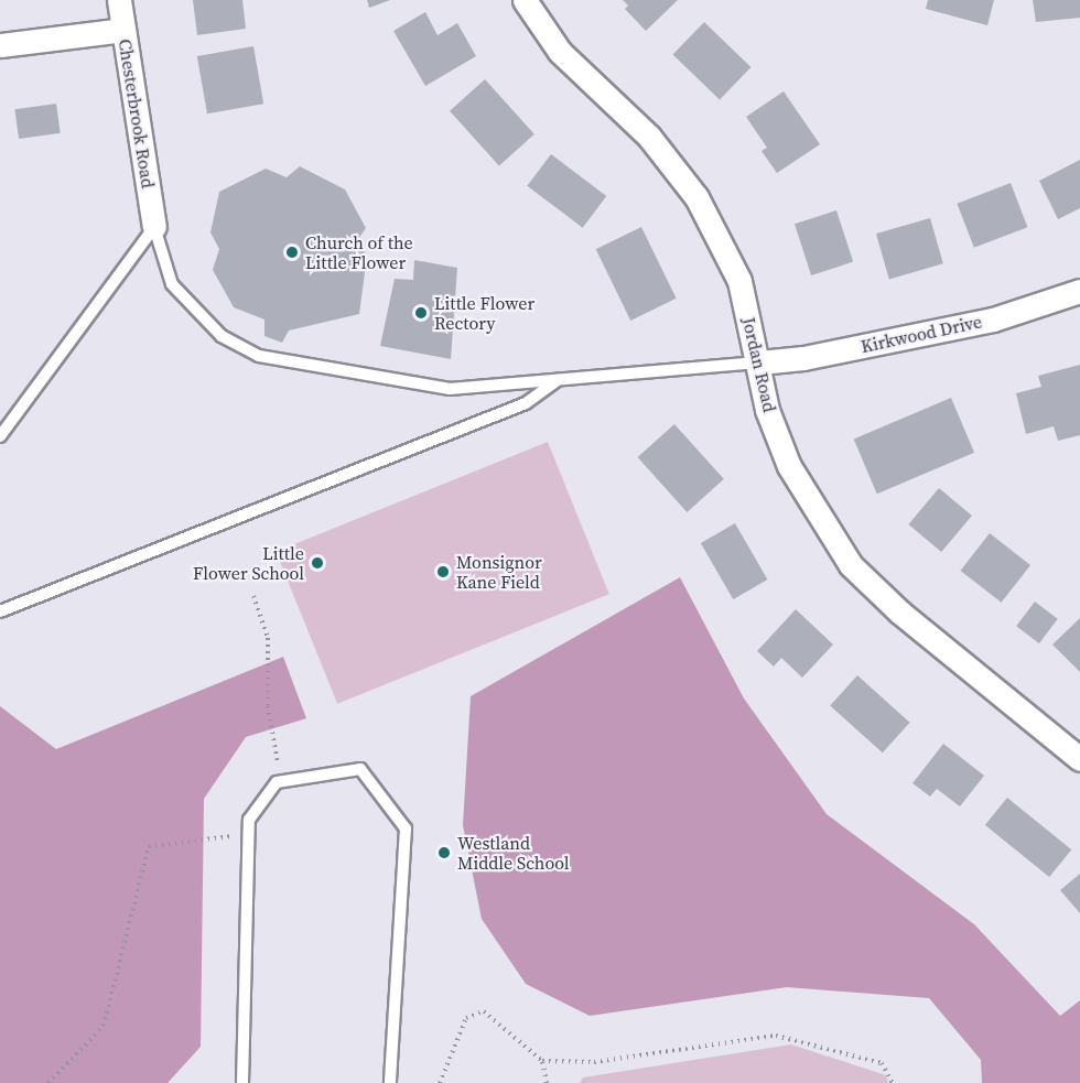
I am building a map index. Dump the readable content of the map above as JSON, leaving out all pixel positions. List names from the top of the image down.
{
  "streets": {
    "street": ["Chesterbrook Road", "Kirkwood Drive", "Jordan Road"]
  },
  "crossings": [
    ["Kirkwood Drive", "Jordan Road"]
  ],
  "places": [
    "Church of the Little Flower",
    "Little Flower Rectory",
    "Little Flower School",
    "Monsignor Kane Field",
    "Westland Middle School"
  ]
}
